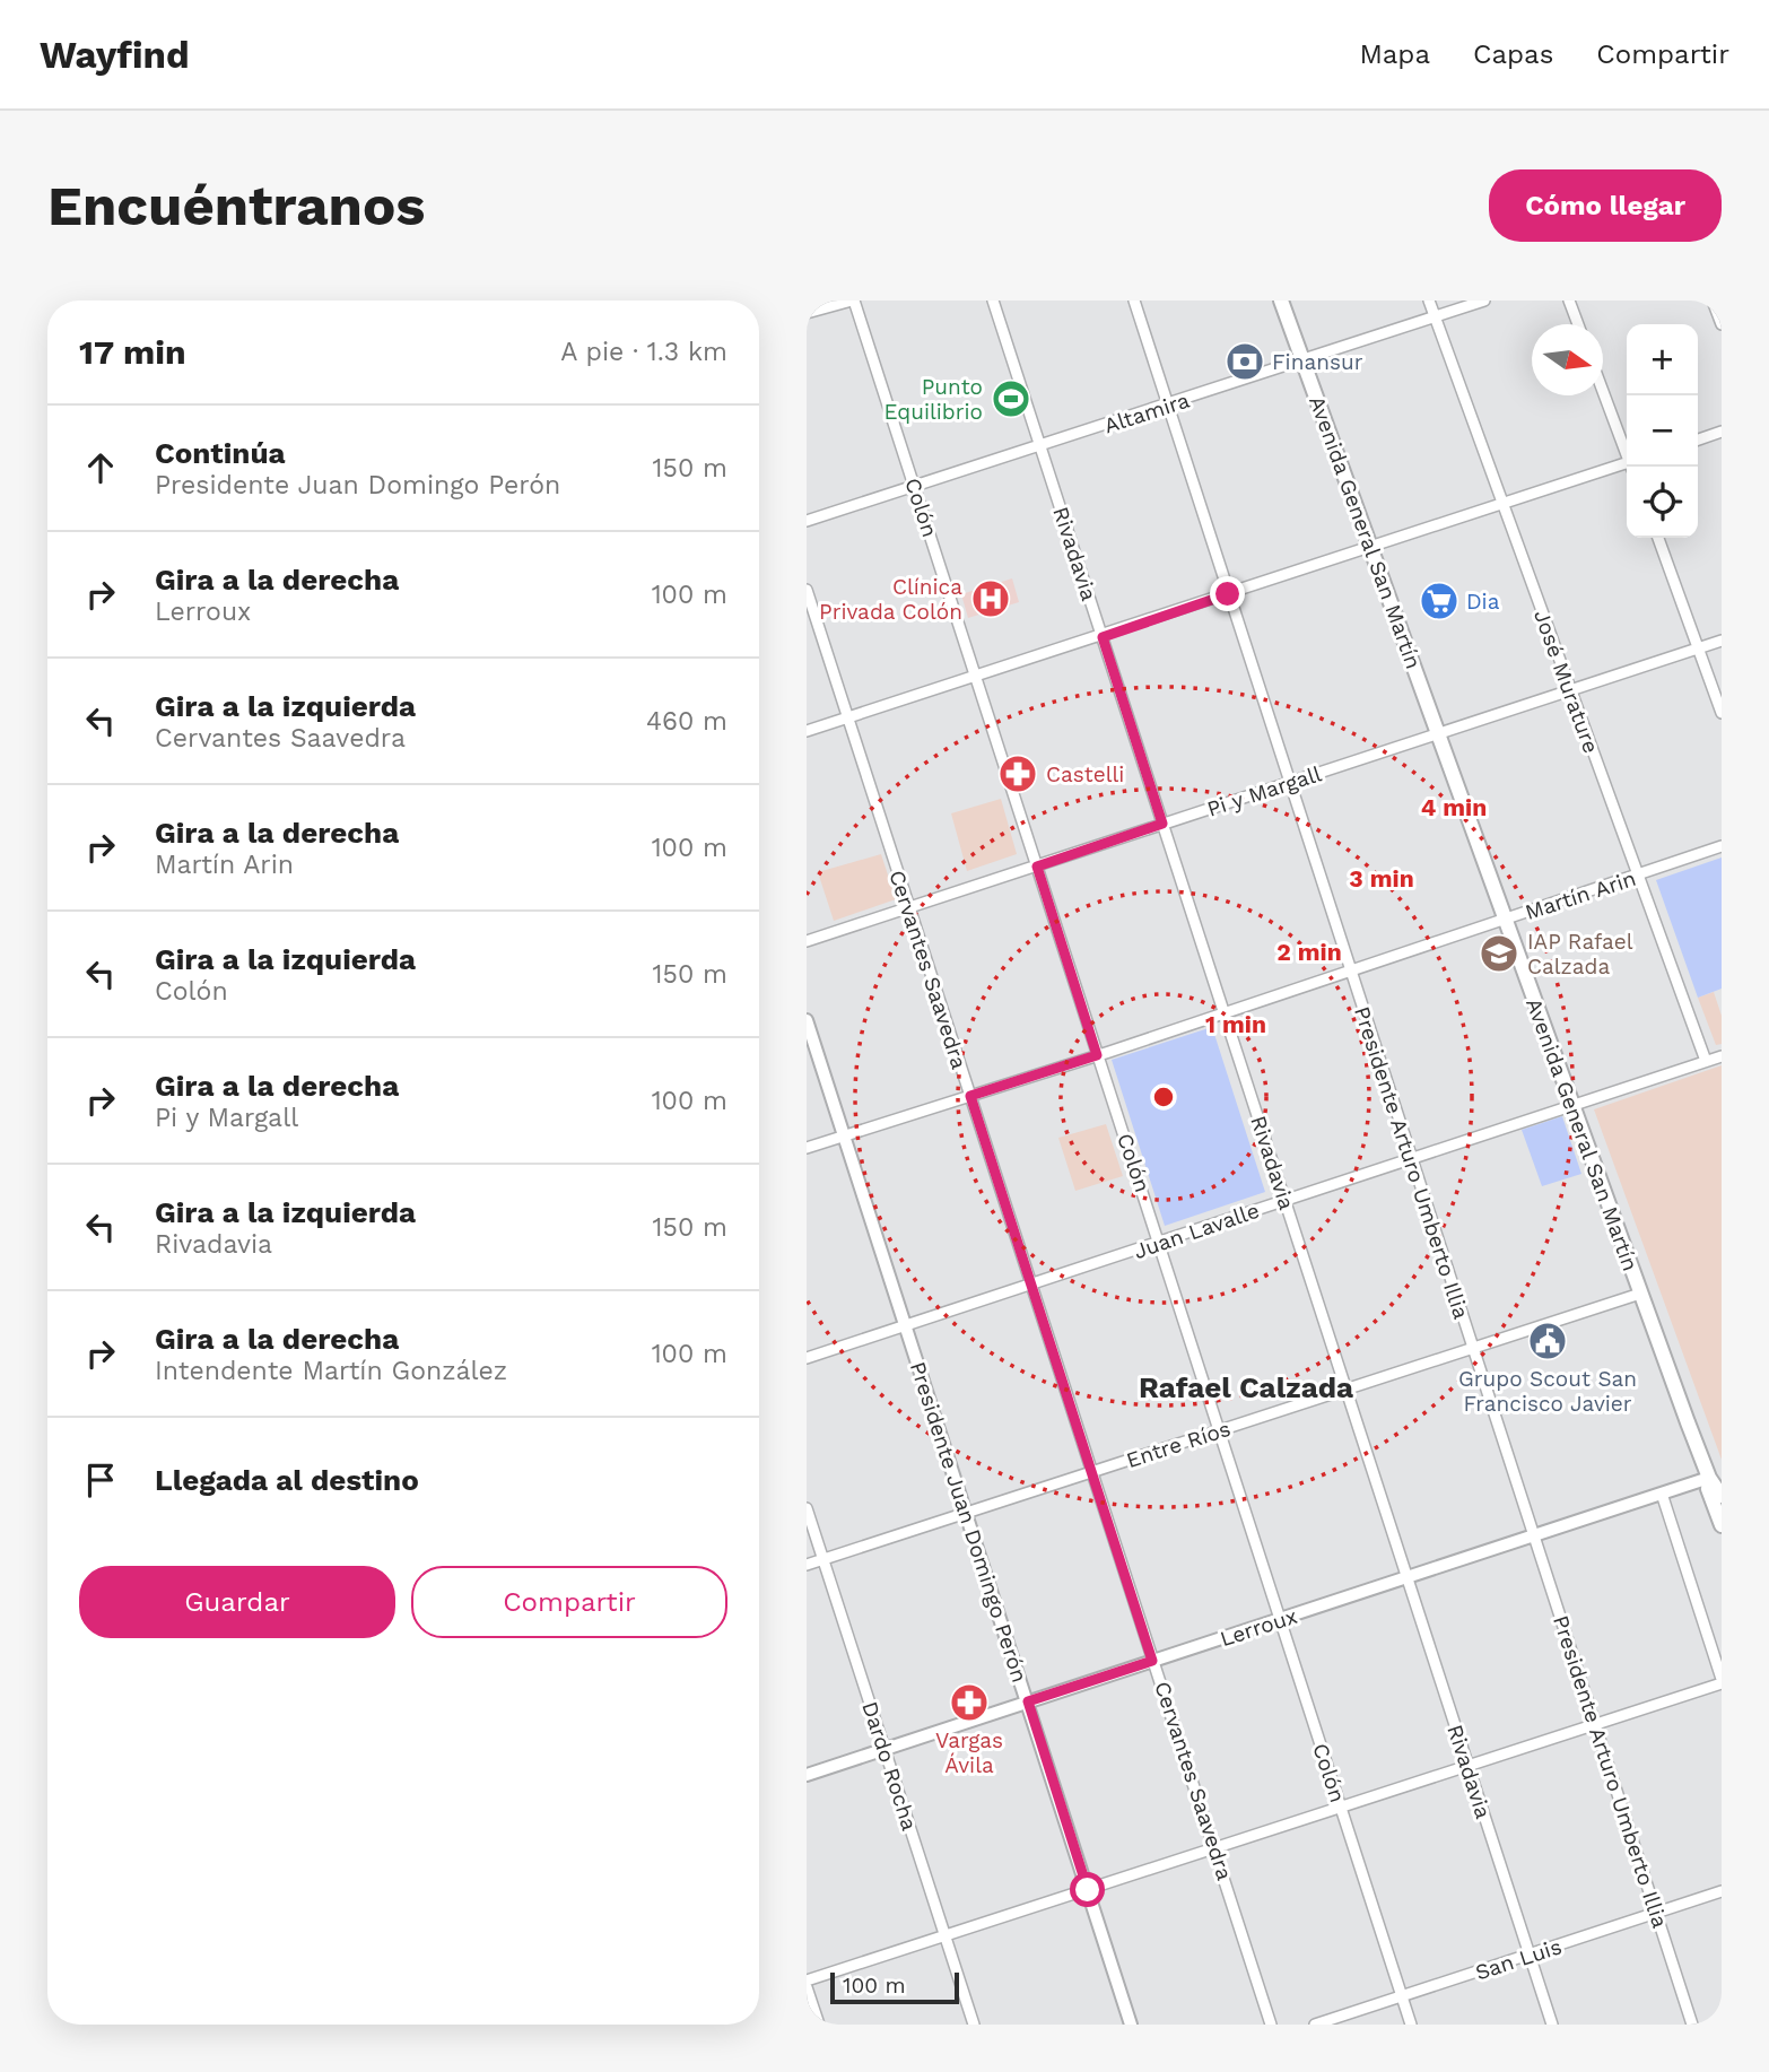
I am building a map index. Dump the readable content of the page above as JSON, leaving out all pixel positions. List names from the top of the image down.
{
  "streets": {
    "main road": ["Avenida General San Martín"],
    "street": [
      "Altamira",
      "Colón",
      "Rivadavia",
      "José Murature",
      "Pi y Margall",
      "Martín Arin",
      "Cervantes Saavedra",
      "Presidente Arturo Umberto Illia",
      "Juan Lavalle",
      "Entre Ríos",
      "Presidente Juan Domingo Perón",
      "Lerroux",
      "Dardo Rocha",
      "San Luis"
    ]
  },
  "crossings": [
    ["Altamira", "Colón"],
    ["Altamira", "Avenida General San Martín"],
    ["Altamira", "Rivadavia"],
    ["Altamira", "José Murature"],
    ["Altamira", "Presidente Arturo Umberto Illia"],
    ["Colón", "Pi y Margall"],
    ["Colón", "Martín Arin"],
    ["Colón", "Juan Lavalle"],
    ["Colón", "Entre Ríos"],
    ["Colón", "Lerroux"],
    ["Colón", "San Luis"],
    ["Avenida General San Martín", "Pi y Margall"],
    ["Avenida General San Martín", "Martín Arin"],
    ["Avenida General San Martín", "Juan Lavalle"],
    ["Avenida General San Martín", "Entre Ríos"],
    ["Avenida General San Martín", "Lerroux"],
    ["Rivadavia", "Pi y Margall"],
    ["Rivadavia", "Martín Arin"],
    ["Rivadavia", "Juan Lavalle"],
    ["Rivadavia", "Entre Ríos"],
    ["Rivadavia", "Lerroux"],
    ["Rivadavia", "San Luis"],
    ["José Murature", "Pi y Margall"],
    ["José Murature", "Martín Arin"],
    ["José Murature", "Juan Lavalle"],
    ["Pi y Margall", "Cervantes Saavedra"],
    ["Pi y Margall", "Presidente Arturo Umberto Illia"],
    ["Martín Arin", "Cervantes Saavedra"],
    ["Martín Arin", "Presidente Arturo Umberto Illia"],
    ["Martín Arin", "Presidente Juan Domingo Perón"],
    ["Cervantes Saavedra", "Juan Lavalle"],
    ["Cervantes Saavedra", "Entre Ríos"],
    ["Cervantes Saavedra", "Lerroux"],
    ["Presidente Arturo Umberto Illia", "Juan Lavalle"],
    ["Presidente Arturo Umberto Illia", "Entre Ríos"],
    ["Presidente Arturo Umberto Illia", "Lerroux"],
    ["Presidente Arturo Umberto Illia", "San Luis"],
    ["Juan Lavalle", "Presidente Juan Domingo Perón"],
    ["Entre Ríos", "Presidente Juan Domingo Perón"],
    ["Entre Ríos", "Dardo Rocha"],
    ["Presidente Juan Domingo Perón", "Lerroux"],
    ["Lerroux", "Dardo Rocha"]
  ],
  "districts": ["Rafael Calzada"],
  "places": {
    "bank": ["Finansur"],
    "sports": ["Punto Equilibrio"],
    "hospital": ["Clínica Privada Colón"],
    "supermarket": ["Dia"],
    "pharmacy": ["Castelli", "Vargas Ávila"],
    "school or university": ["IAP Rafael Calzada"],
    "public building": ["Grupo Scout San Francisco Javier"]
  },
  "scale_bar": "100 m",
  "north": "right",
  "page": {
    "header": "Wayfind",
    "nav": ["Mapa", "Capas", "Compartir"],
    "buttons": [
      "Cómo llegar",
      ["Guardar", "Compartir"]
    ],
    "title": "Encuéntranos",
    "heading": ["17 min", "A pie · 1.3 km"],
    "map_buttons": ["+", "−"],
    "list": [
      ["Continúa", "Presidente Juan Domingo Perón", "150 m"],
      ["Gira a la derecha", "Lerroux", "100 m"],
      ["Gira a la izquierda", "Cervantes Saavedra", "460 m"],
      ["Gira a la derecha", "Martín Arin", "100 m"],
      ["Gira a la izquierda", "Colón", "150 m"],
      ["Gira a la derecha", "Pi y Margall", "100 m"],
      ["Gira a la izquierda", "Rivadavia", "150 m"],
      ["Gira a la derecha", "Intendente Martín González", "100 m"],
      "Llegada al destino"
    ],
    "scale": "100 m"
  },
  "rings": [
    "4 min",
    "3 min",
    "2 min",
    "1 min"
  ]
}
